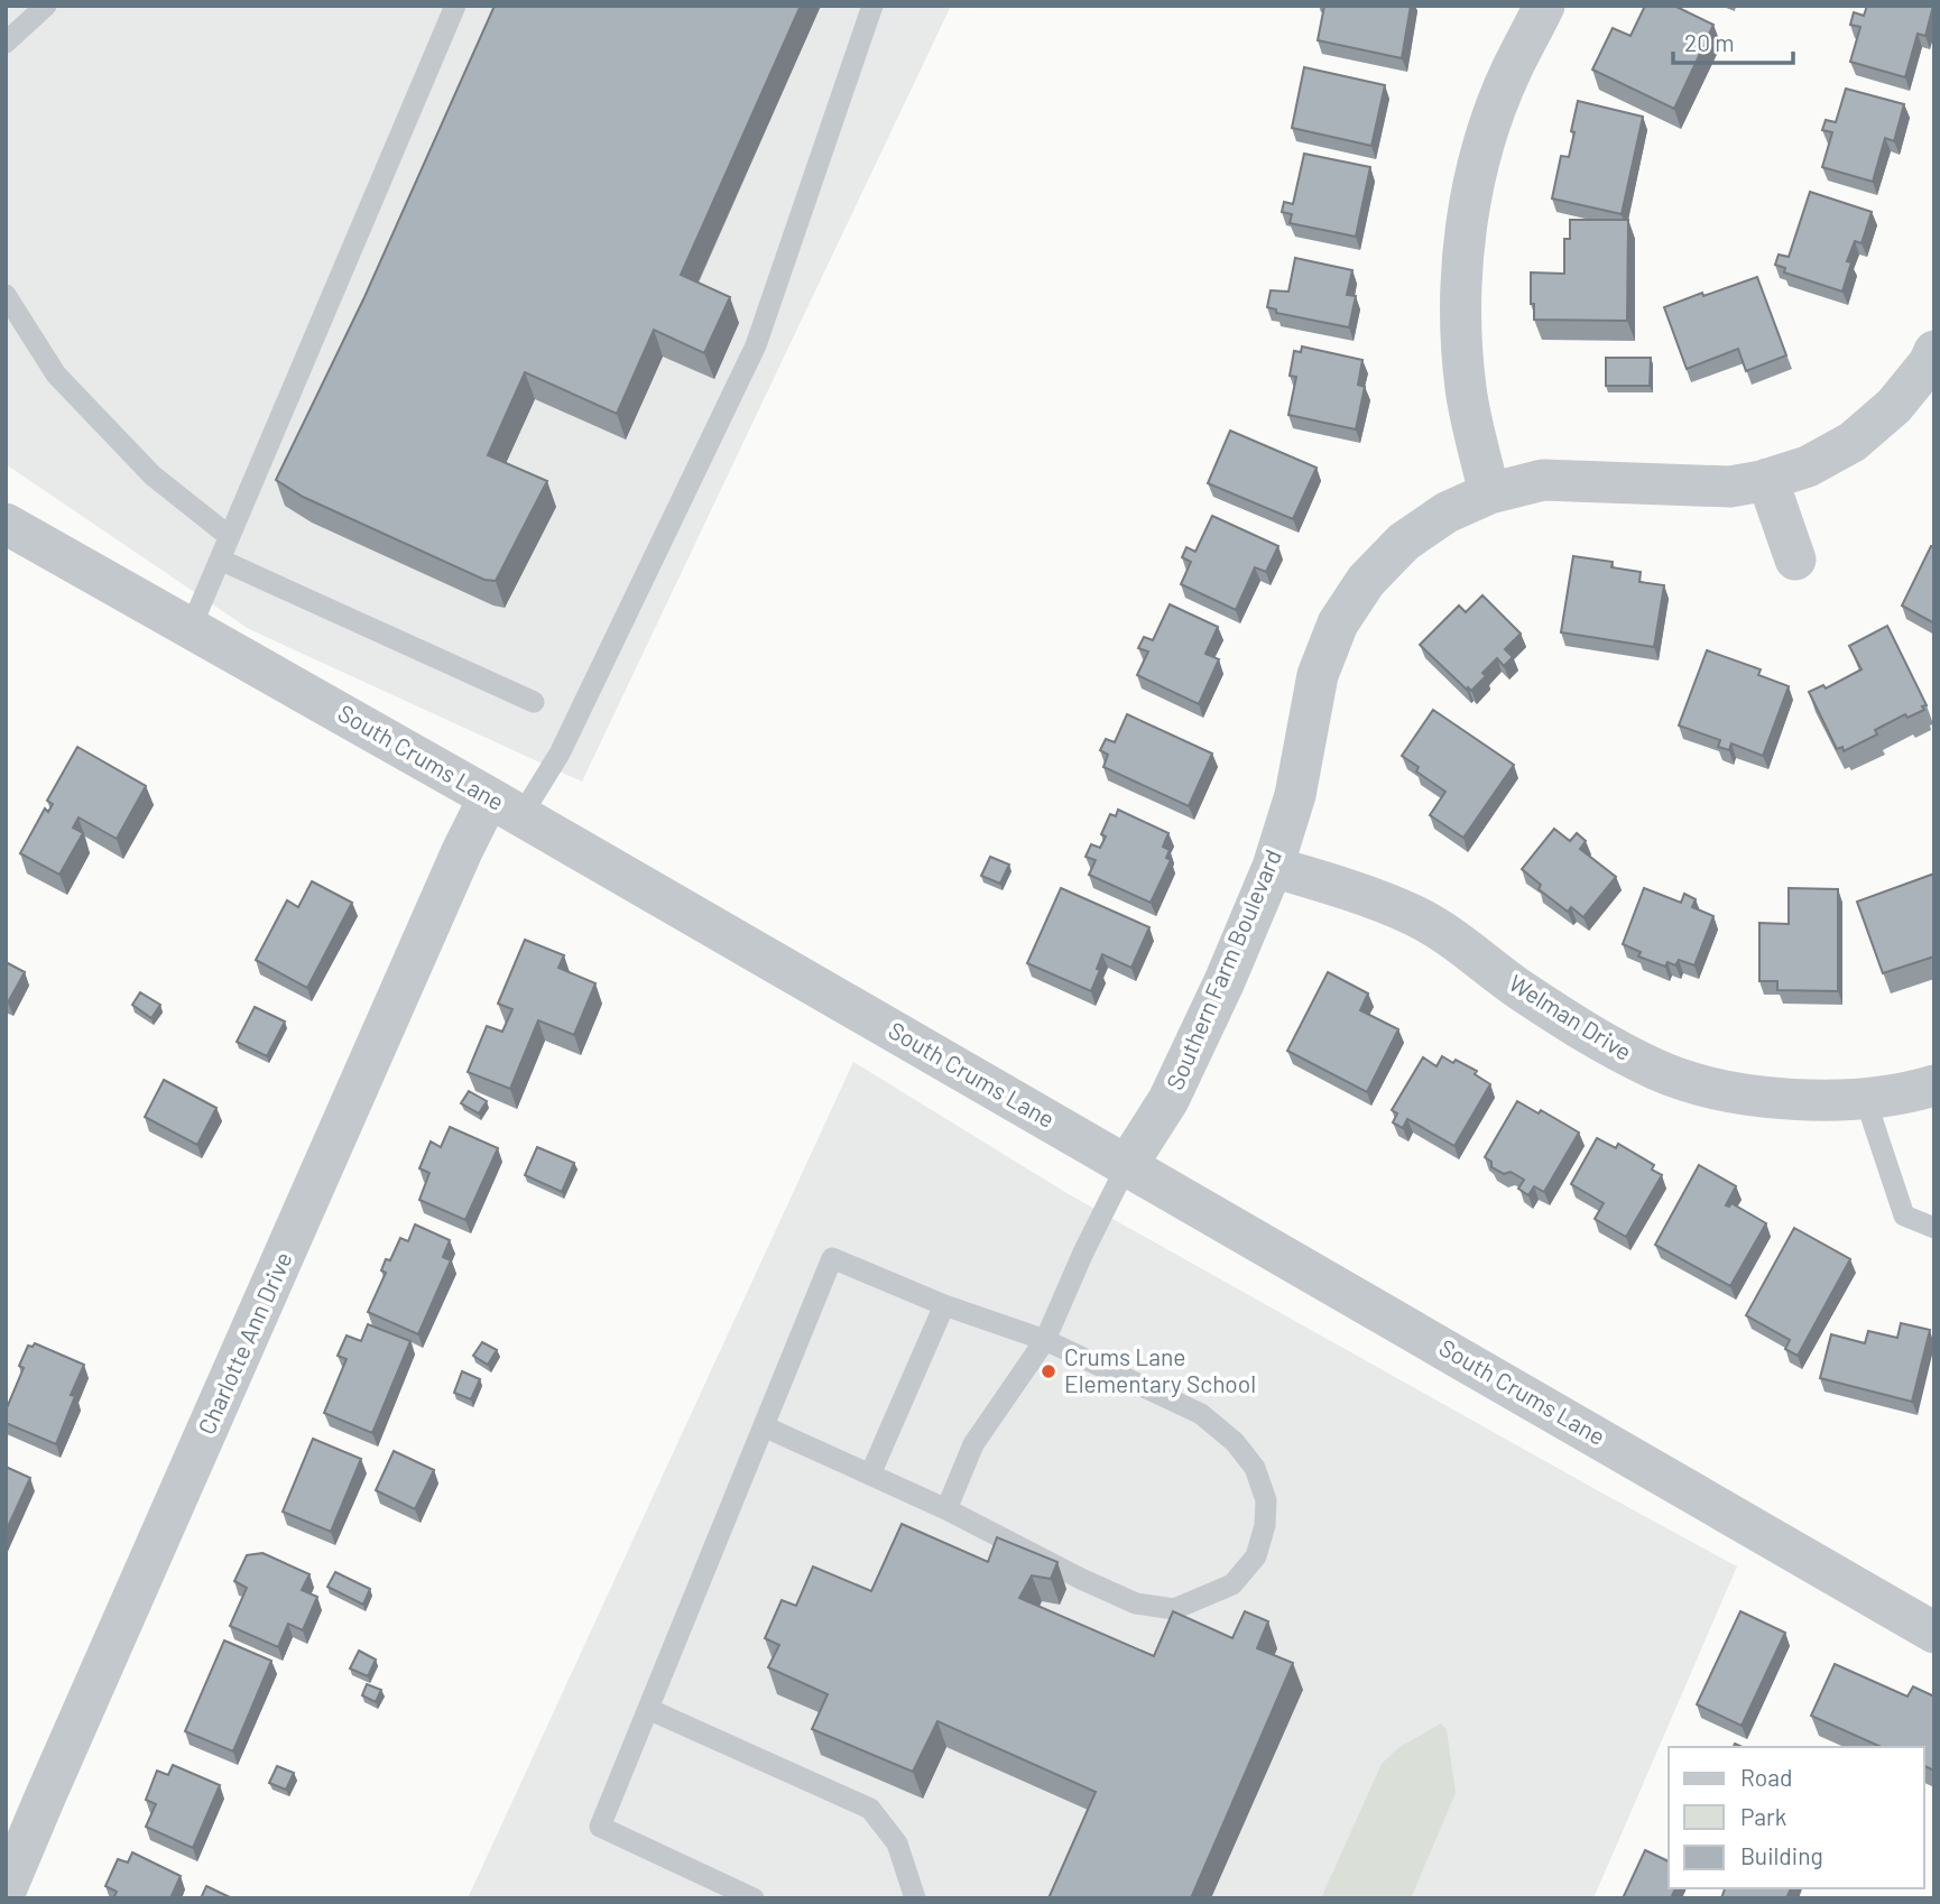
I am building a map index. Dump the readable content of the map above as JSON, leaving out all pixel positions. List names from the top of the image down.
{
  "streets": {
    "street": [
      "South Crums Lane",
      "Southern Farm Boulevard",
      "Welman Drive",
      "Charlotte Ann Drive"
    ]
  },
  "crossings": [
    ["South Crums Lane", "Southern Farm Boulevard"],
    ["South Crums Lane", "Charlotte Ann Drive"],
    ["Southern Farm Boulevard", "Welman Drive"]
  ],
  "places": ["Crums Lane Elementary School"],
  "legend": ["Road", "Park", "Building"],
  "scale_bar": "20 m"
}
